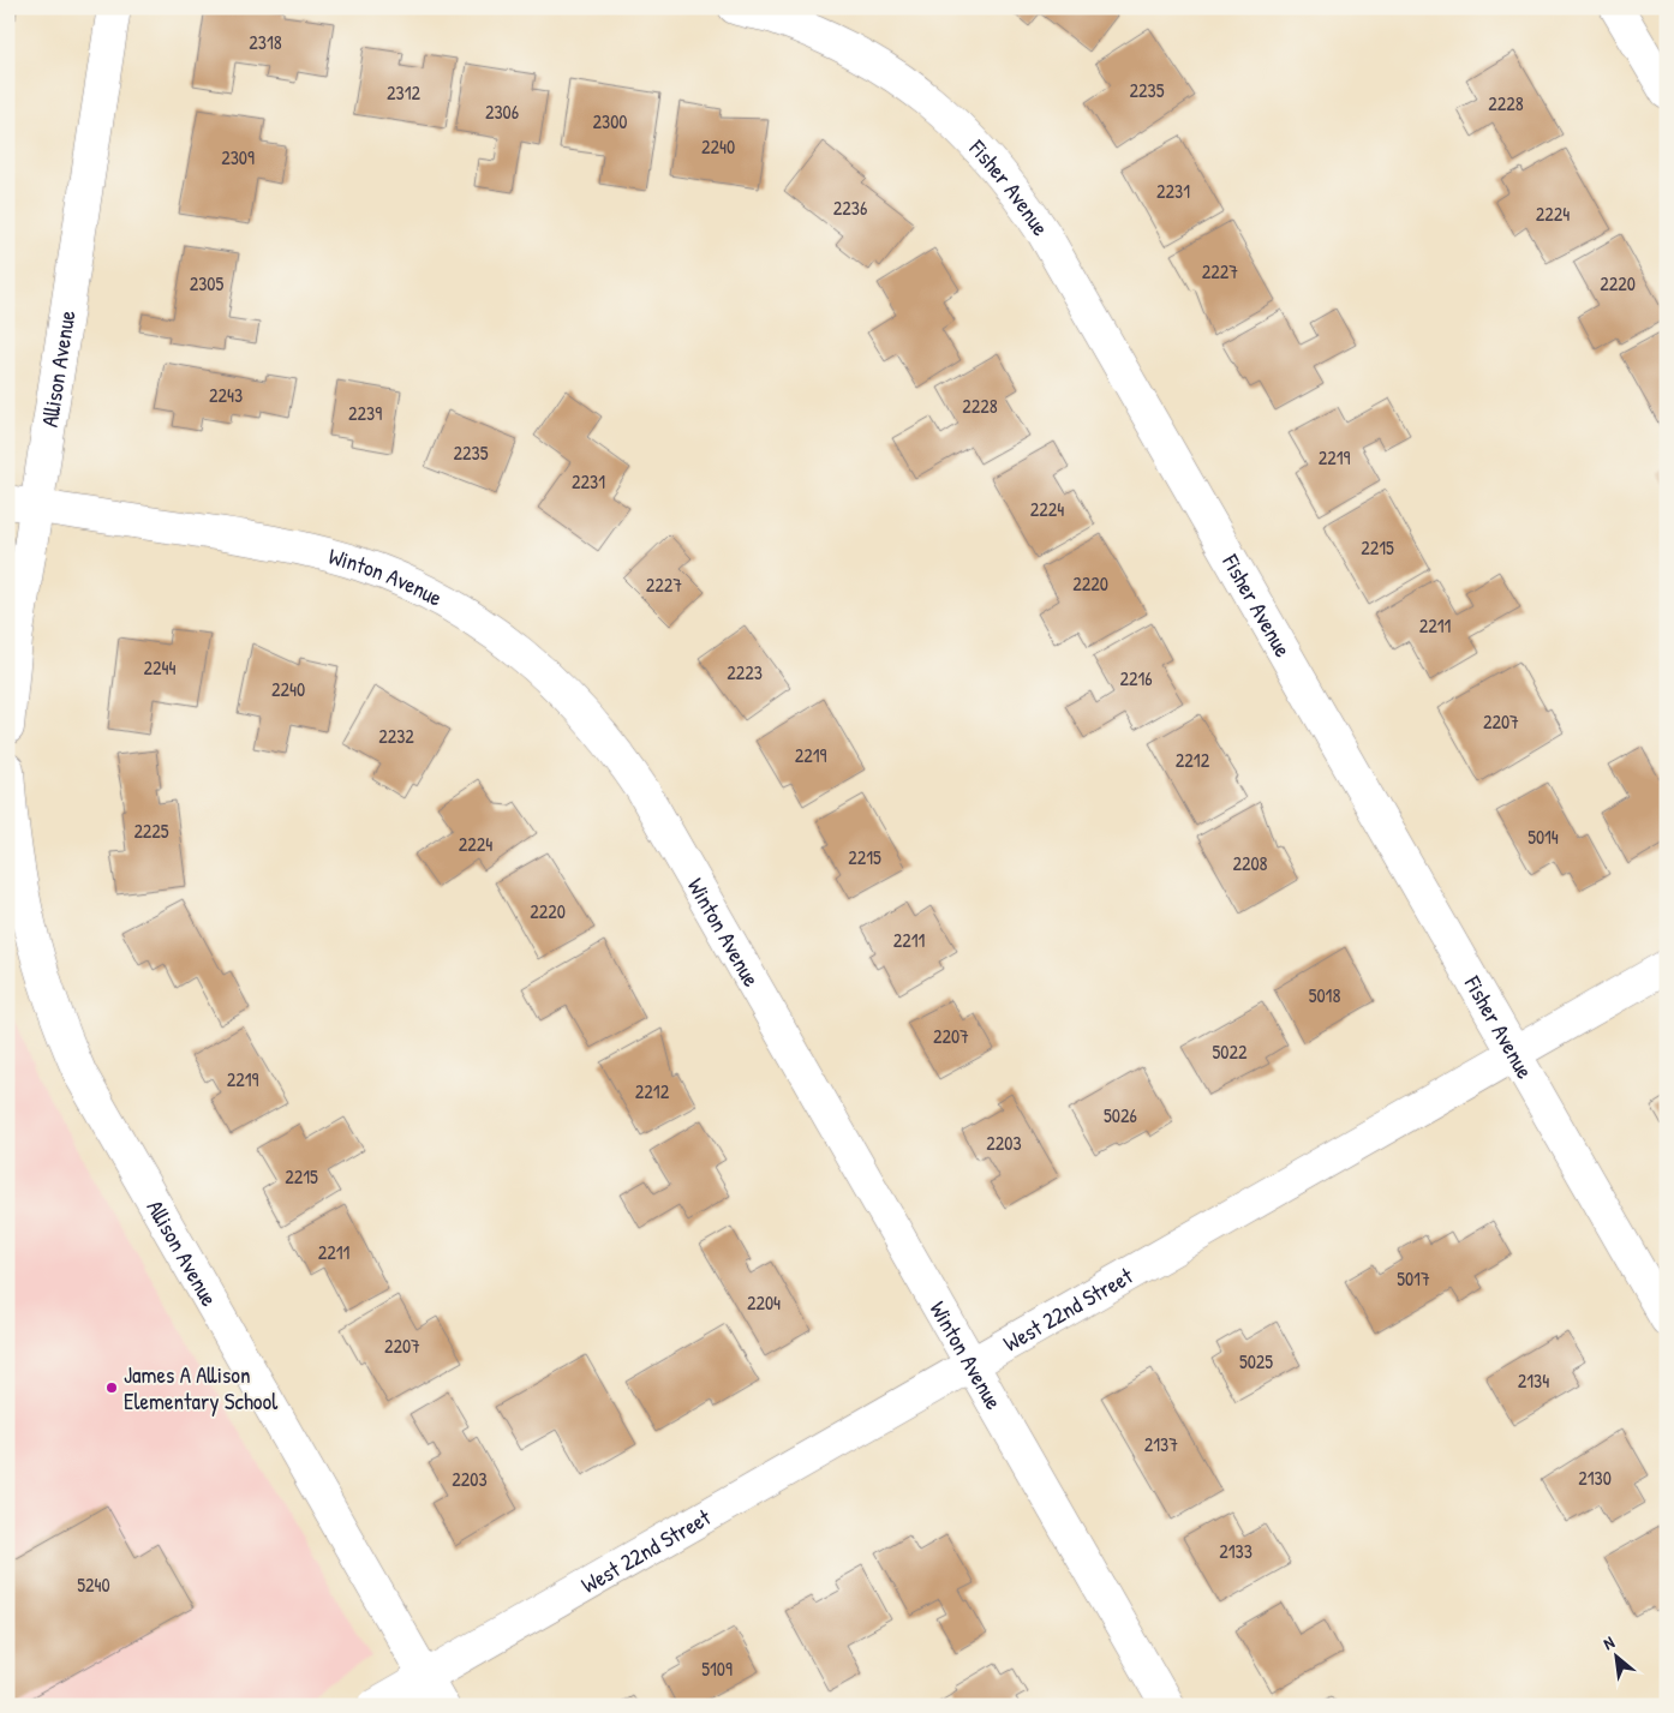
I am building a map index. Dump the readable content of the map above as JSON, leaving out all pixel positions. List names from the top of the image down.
{
  "streets": {
    "street": [
      "Fisher Avenue",
      "Allison Avenue",
      "Winton Avenue",
      "West 22nd Street"
    ]
  },
  "crossings": [
    ["Fisher Avenue", "West 22nd Street"],
    ["Allison Avenue", "Winton Avenue"],
    ["Allison Avenue", "West 22nd Street"],
    ["Winton Avenue", "West 22nd Street"]
  ],
  "places": ["James A Allison Elementary School"],
  "house_numbers": [
    "2318",
    "2235",
    "2312",
    "2228",
    "2306",
    "2300",
    "2240",
    "2309",
    "2231",
    "2236",
    "2224",
    "2227",
    "2305",
    "2220",
    "2243",
    "2228",
    "2239",
    "2235",
    "2219",
    "2231",
    "2224",
    "2215",
    "2220",
    "2227",
    "2211",
    "2244",
    "2223",
    "2216",
    "2240",
    "2207",
    "2232",
    "2219",
    "2212",
    "2225",
    "5014",
    "2224",
    "2215",
    "2208",
    "2220",
    "2211",
    "5018",
    "2207",
    "5022",
    "2219",
    "2212",
    "5026",
    "2203",
    "2215",
    "2211",
    "5017",
    "2204",
    "2207",
    "5025",
    "2134",
    "2137",
    "2130",
    "2203",
    "2133",
    "5240",
    "5109"
  ],
  "north": "top left"
}
